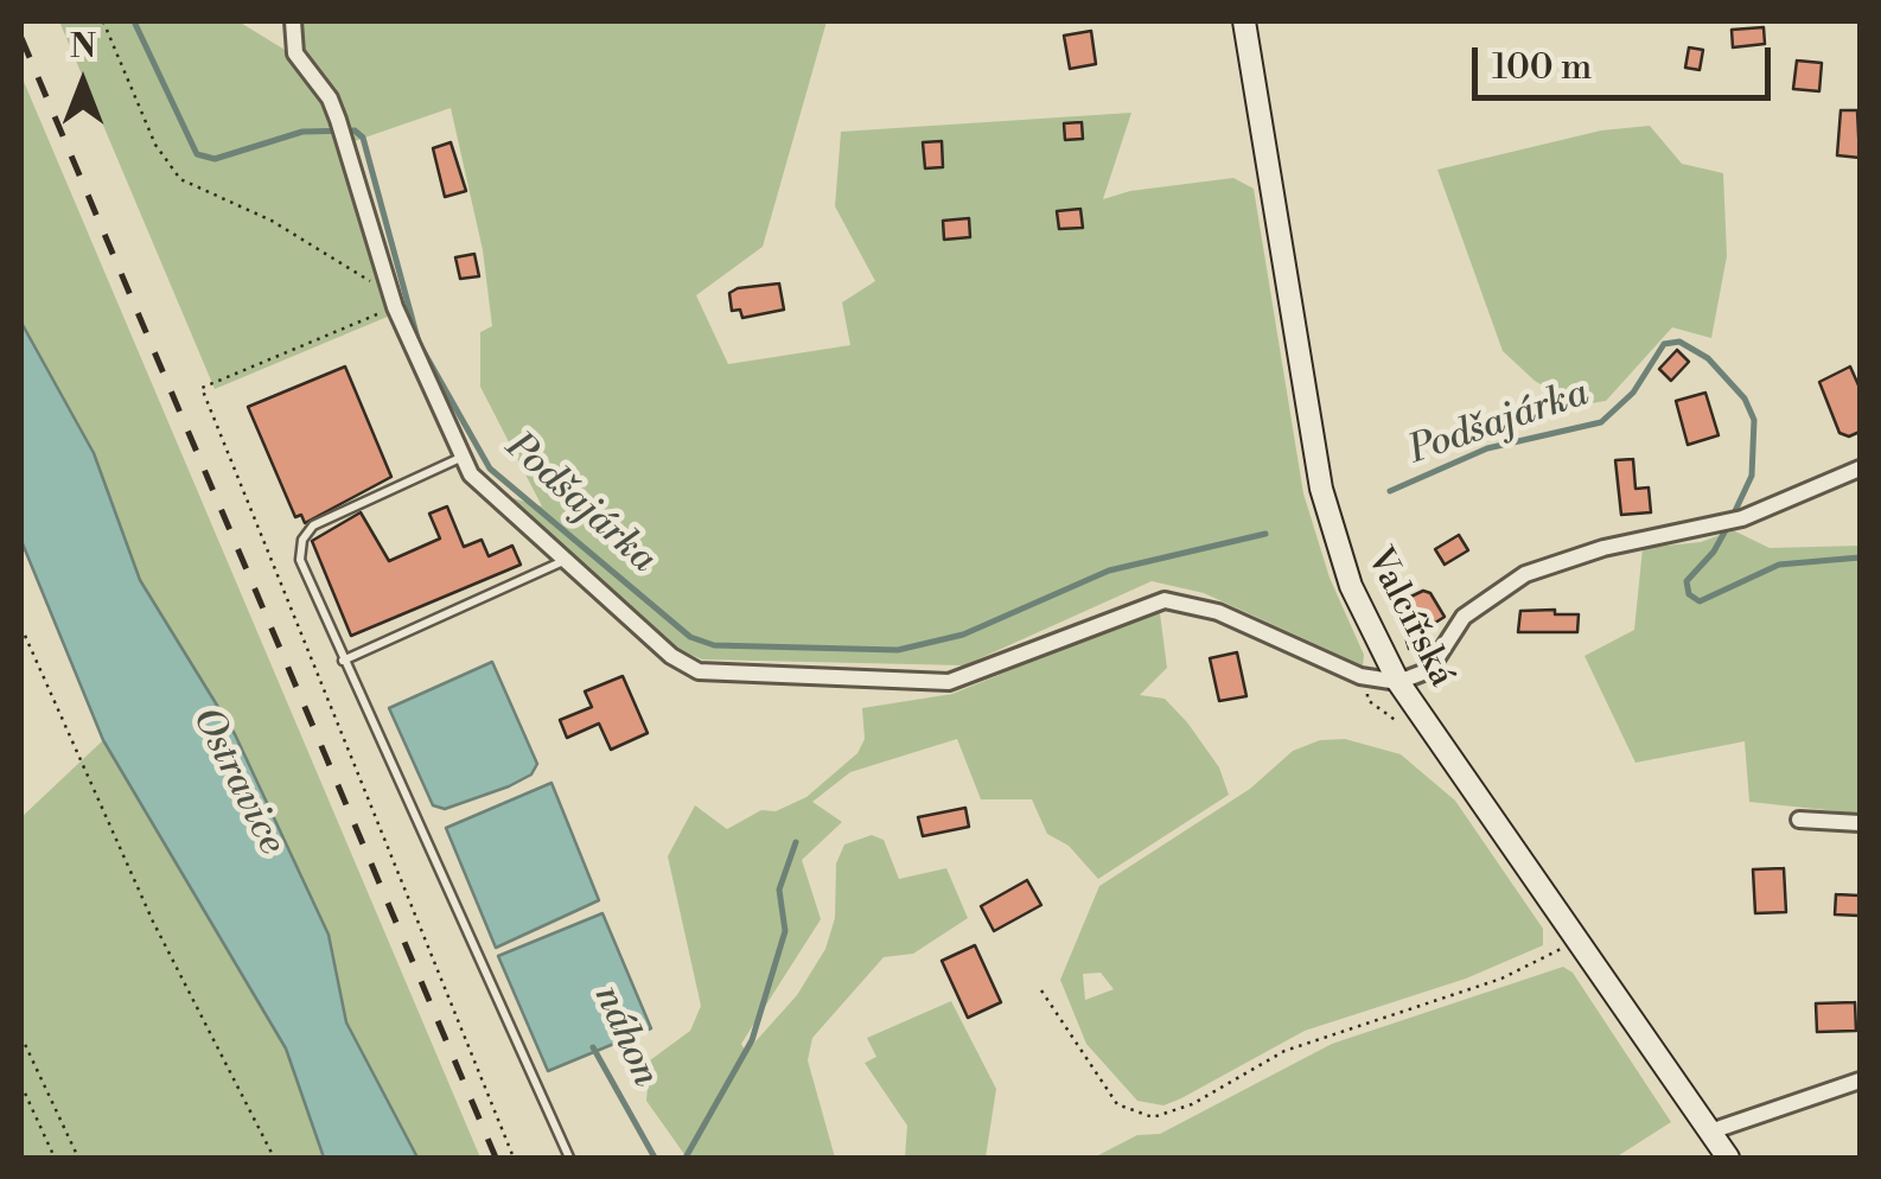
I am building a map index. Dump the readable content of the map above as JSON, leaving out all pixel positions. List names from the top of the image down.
{
  "streets": {
    "main road": ["Valcířská"]
  },
  "water": ["Podšajárka", "Ostravice", "náhon"],
  "scale_bar": "100 m",
  "north": "top"
}
